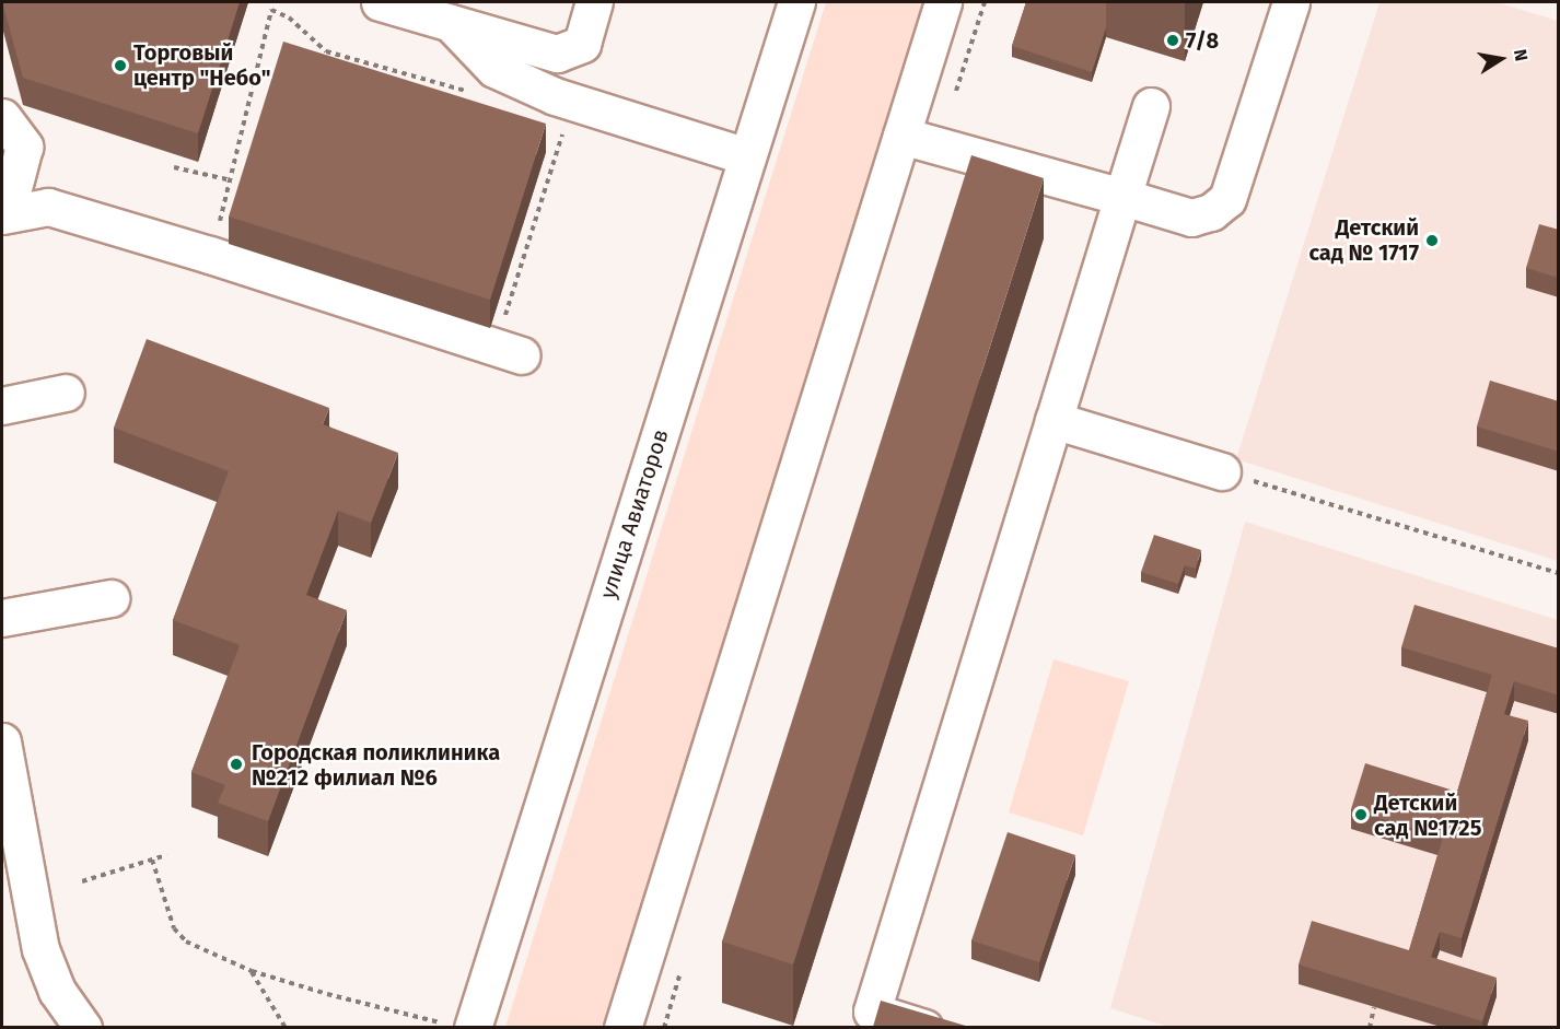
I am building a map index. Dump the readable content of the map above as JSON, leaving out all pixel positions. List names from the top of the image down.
{
  "streets": {
    "street": ["улица Авиаторов"]
  },
  "places": [
    "7/8",
    "Торговый центр \"Небо\"",
    "Детский сад № 1717",
    "Городская поликлиника №212 филиал №6",
    "Детский сад №1725"
  ],
  "north": "right"
}
